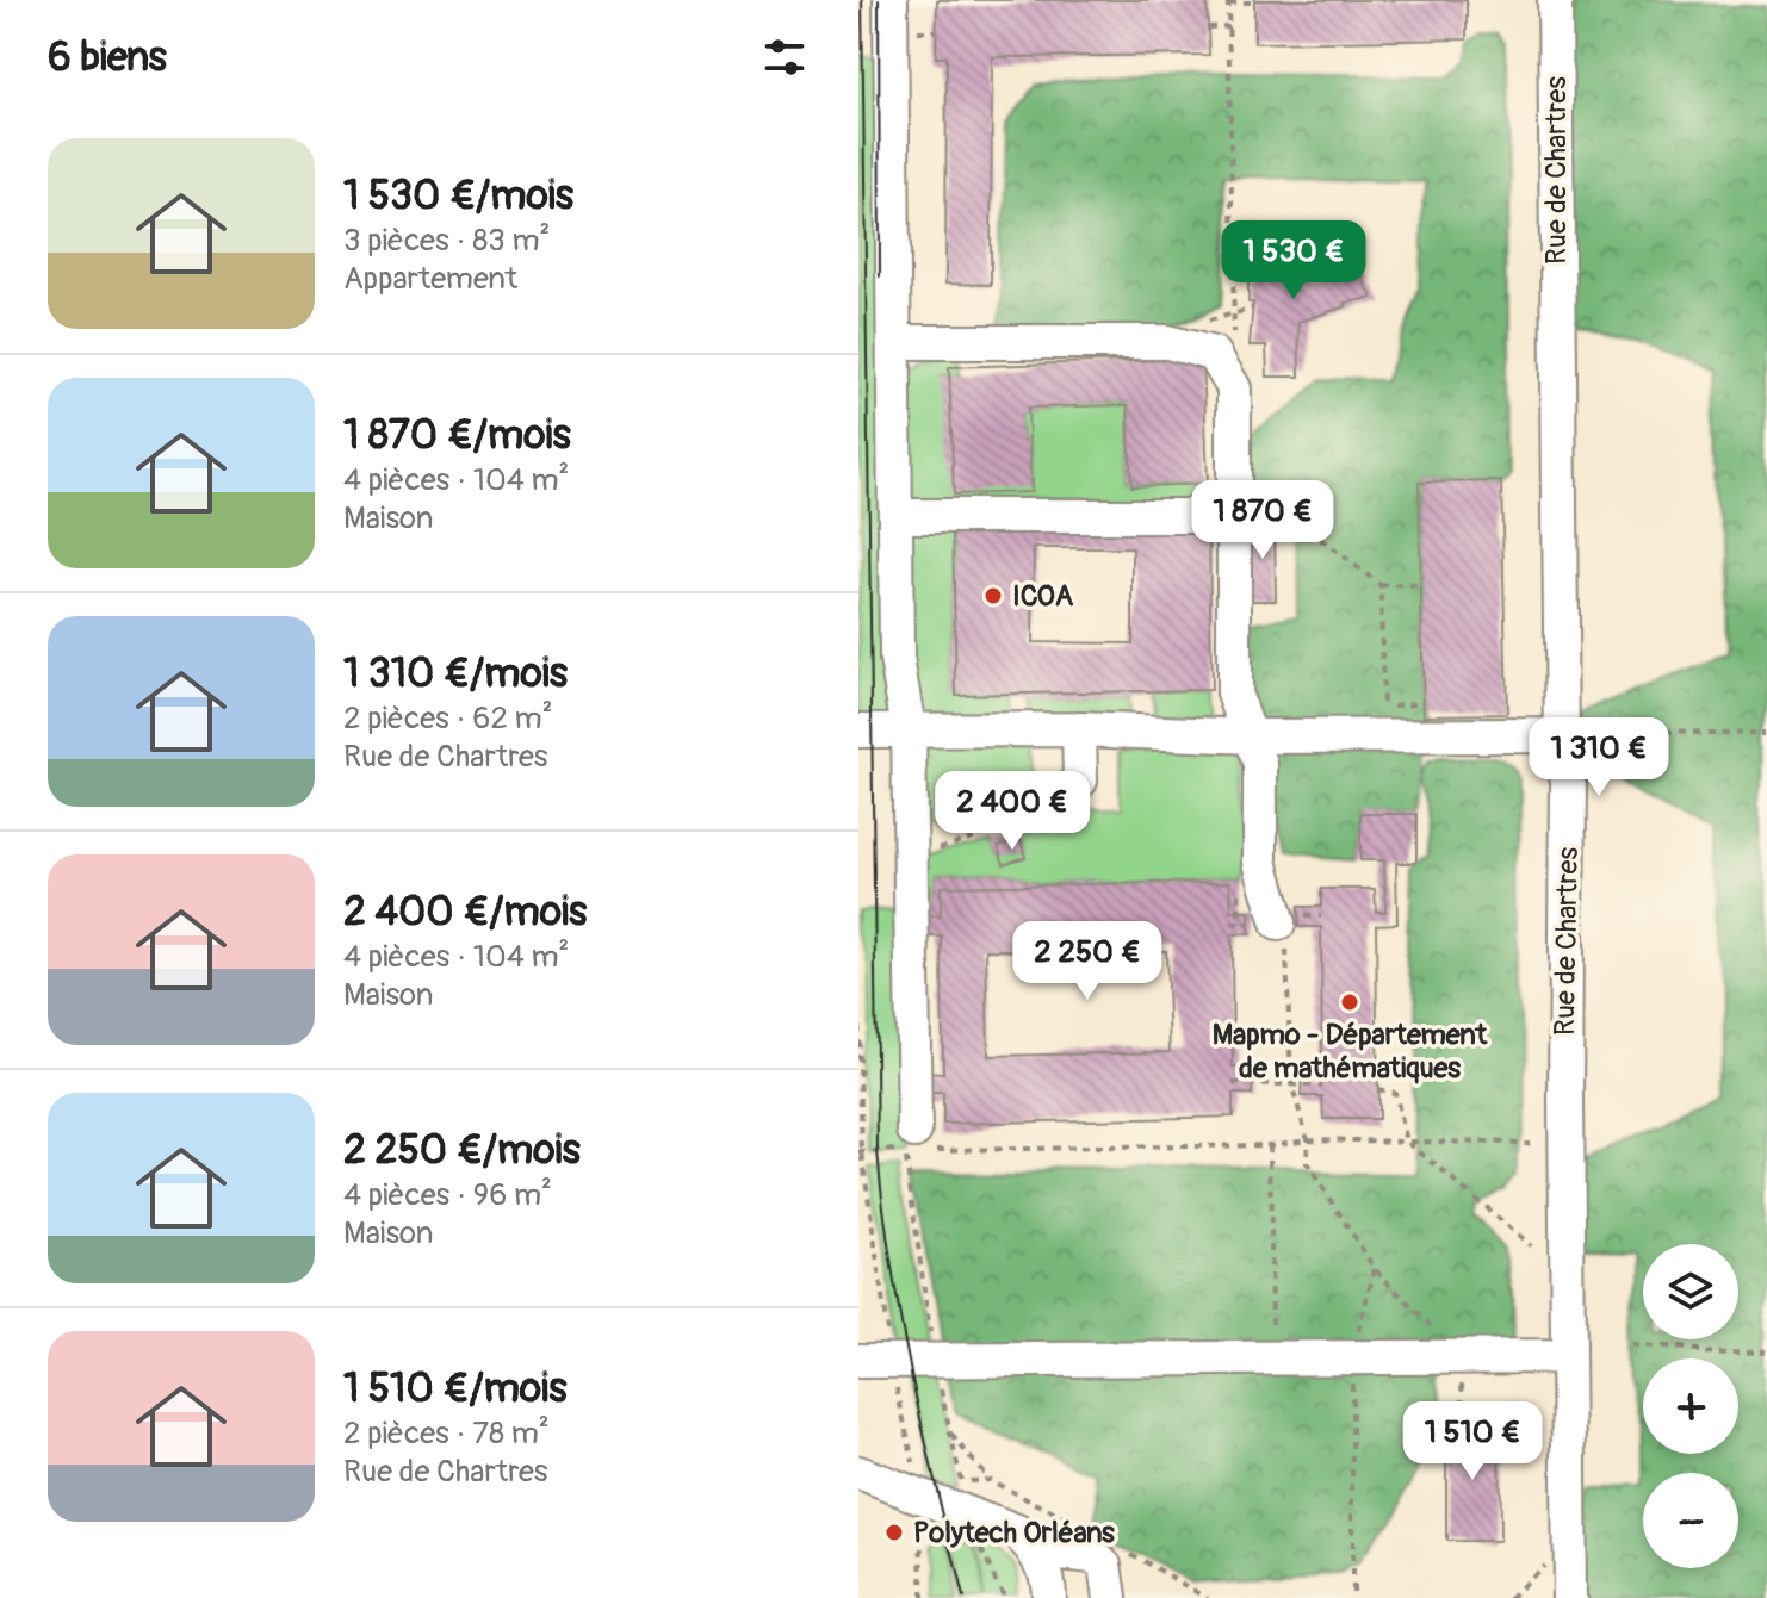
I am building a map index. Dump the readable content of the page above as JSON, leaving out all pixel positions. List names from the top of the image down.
{
  "streets": {
    "street": ["Rue de Chartres"]
  },
  "places": ["ICOA", "Mapmo - Département de mathématiques", "Polytech Orléans"],
  "page": {
    "heading": "6 biens",
    "list": [
      {
        "name": "1 530 €/mois",
        "note": "3 pièces · 83 m² · Appartement"
      },
      {
        "name": "1 870 €/mois",
        "note": "4 pièces · 104 m² · Maison"
      },
      {
        "name": "1 310 €/mois",
        "note": "2 pièces · 62 m² · Rue de Chartres"
      },
      {
        "name": "2 400 €/mois",
        "note": "4 pièces · 104 m² · Maison"
      },
      {
        "name": "2 250 €/mois",
        "note": "4 pièces · 96 m² · Maison"
      },
      {
        "name": "1 510 €/mois",
        "note": "2 pièces · 78 m² · Rue de Chartres"
      }
    ],
    "price": [
      "1 530 €",
      "1 870 €",
      "1 310 €",
      "2 400 €",
      "2 250 €",
      "1 510 €"
    ],
    "map_buttons": ["+", "−"]
  }
}
